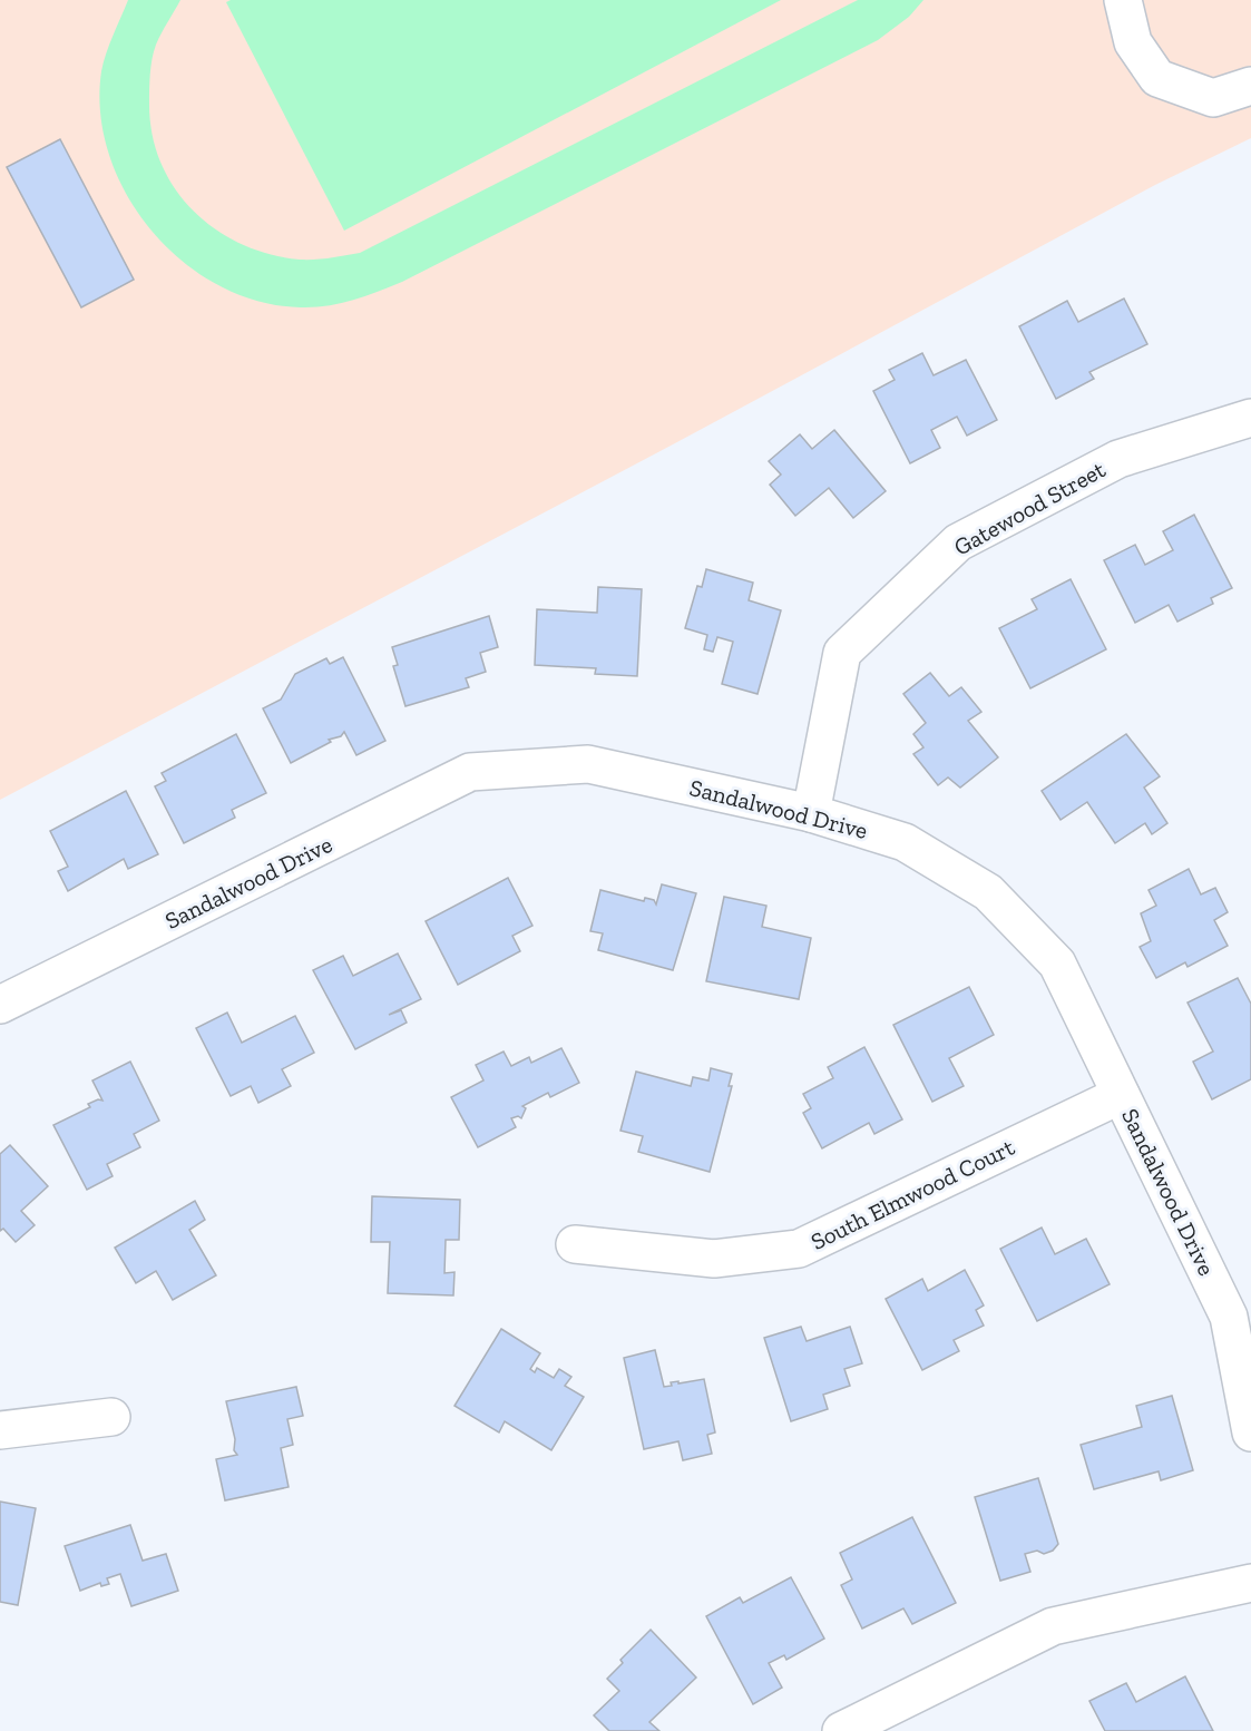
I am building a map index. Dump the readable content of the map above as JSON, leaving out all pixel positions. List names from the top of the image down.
{
  "streets": {
    "street": ["Gatewood Street", "Sandalwood Drive", "South Elmwood Court"]
  },
  "crossings": [
    ["Gatewood Street", "Sandalwood Drive"],
    ["Sandalwood Drive", "South Elmwood Court"]
  ]
}
